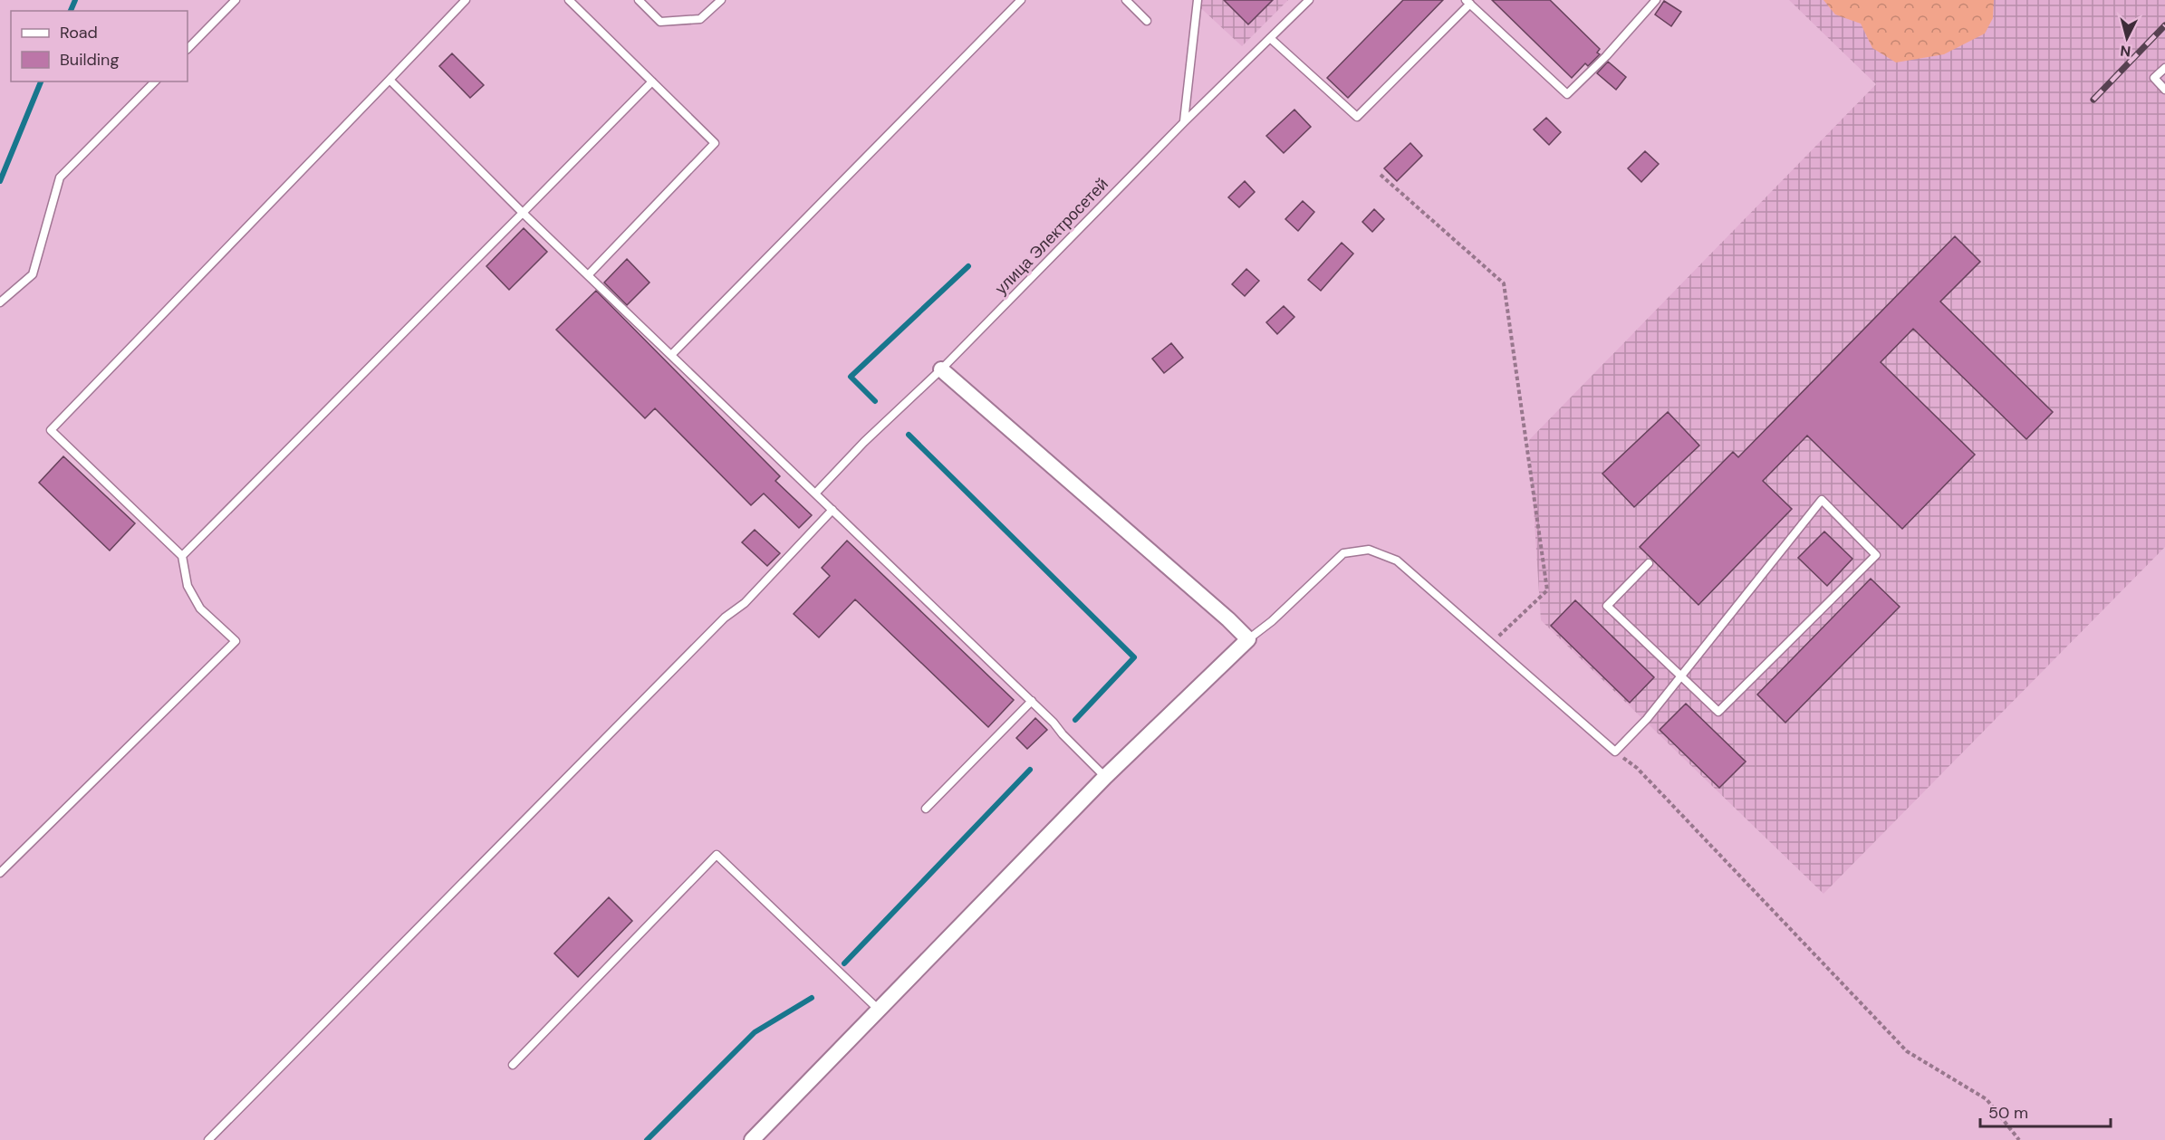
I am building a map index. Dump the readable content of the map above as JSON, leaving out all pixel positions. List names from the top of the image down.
{
  "streets": {
    "lane": ["улица Электросетей"]
  },
  "legend": ["Road", "Building"],
  "scale_bar": "50 m",
  "north": "bottom"
}
